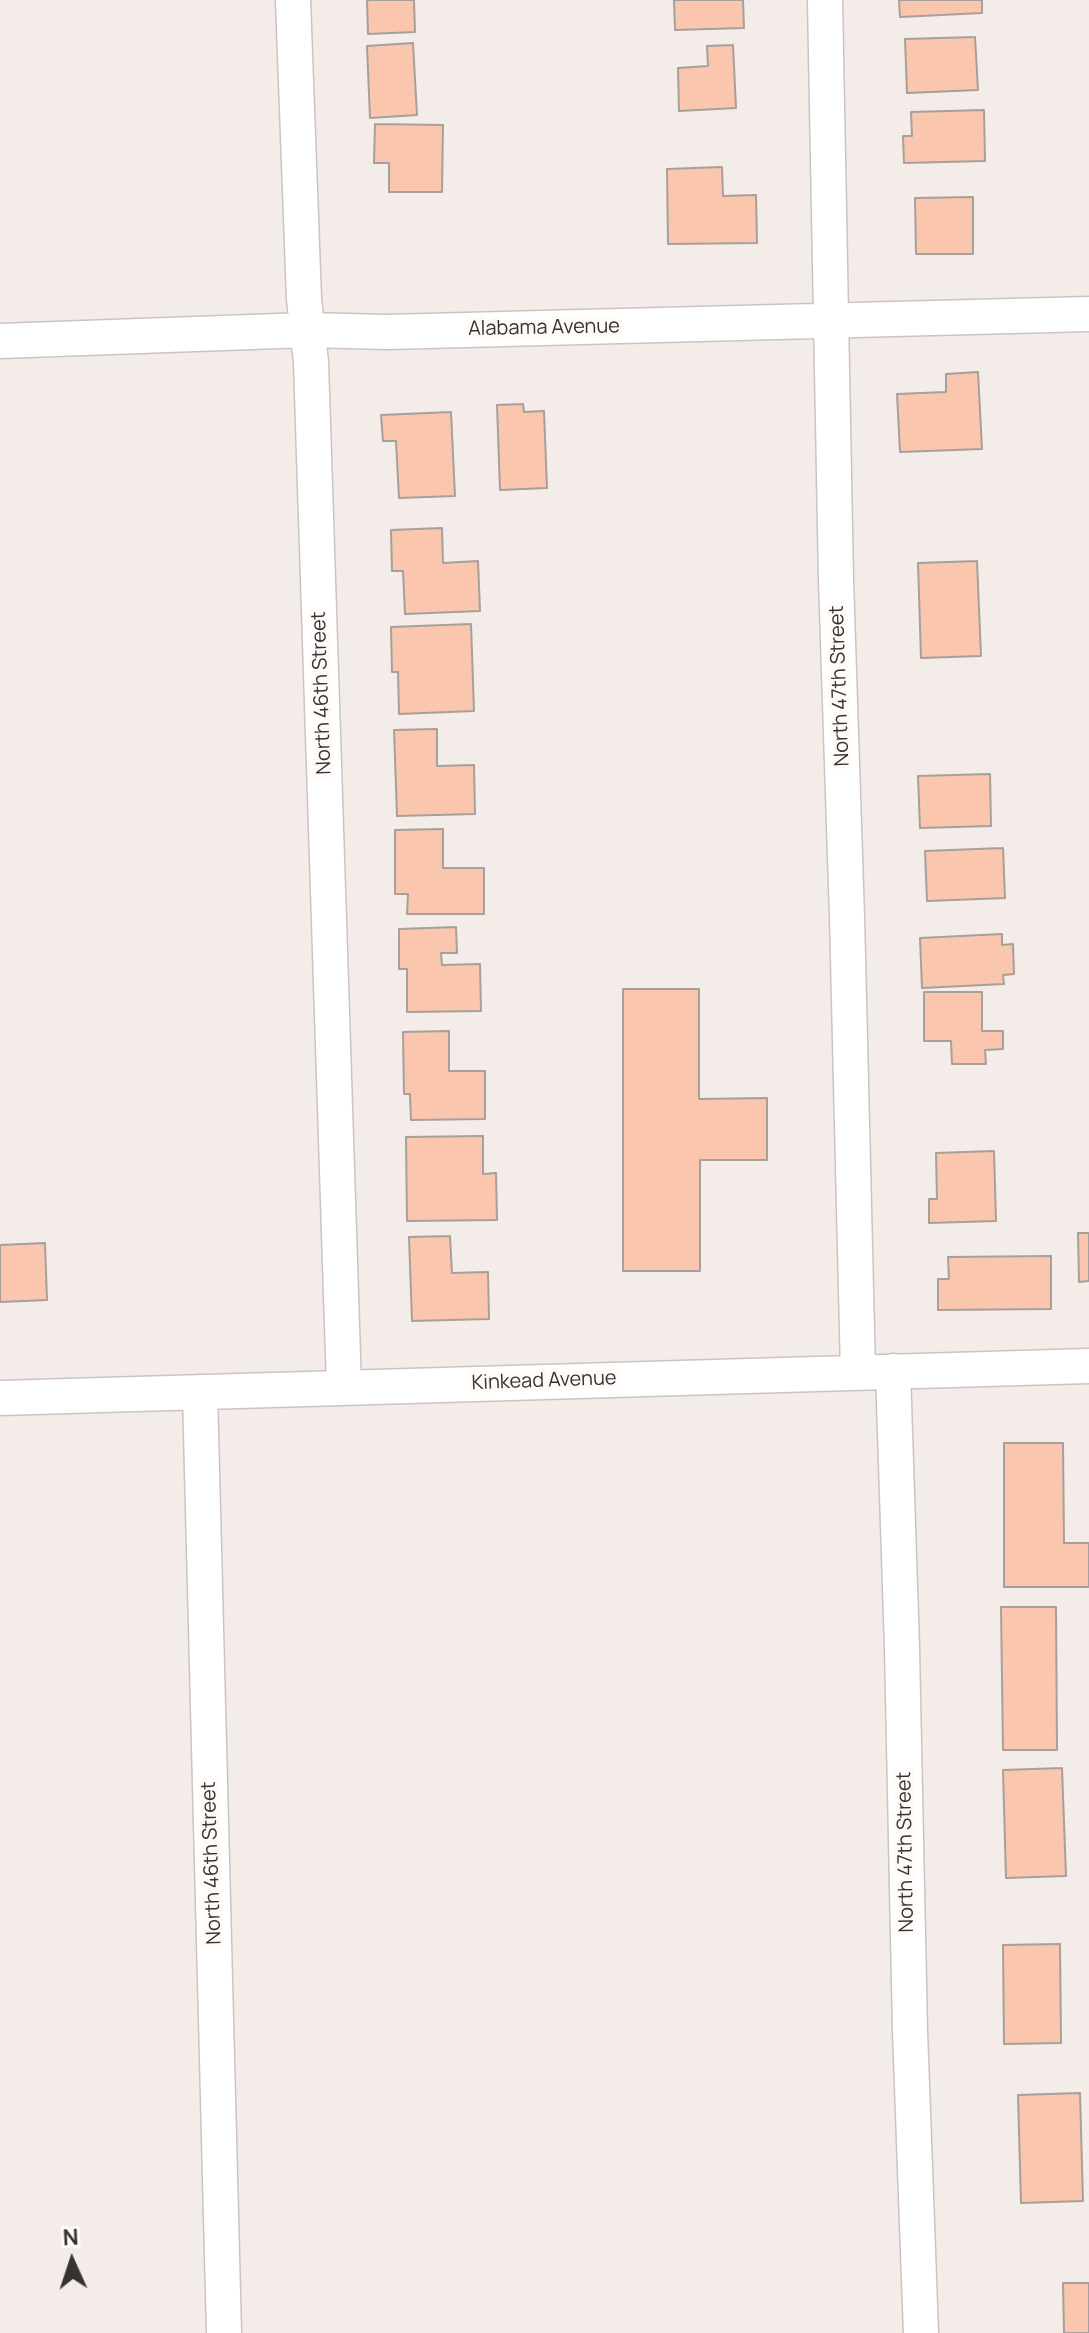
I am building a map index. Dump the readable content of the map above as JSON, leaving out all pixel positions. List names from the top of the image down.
{
  "streets": {
    "street": [
      "Alabama Avenue",
      "North 47th Street",
      "North 46th Street",
      "Kinkead Avenue"
    ]
  },
  "crossings": [
    ["Alabama Avenue", "North 47th Street"],
    ["Alabama Avenue", "North 46th Street"],
    ["North 47th Street", "Kinkead Avenue"],
    ["North 46th Street", "Kinkead Avenue"]
  ],
  "north": "top"
}
